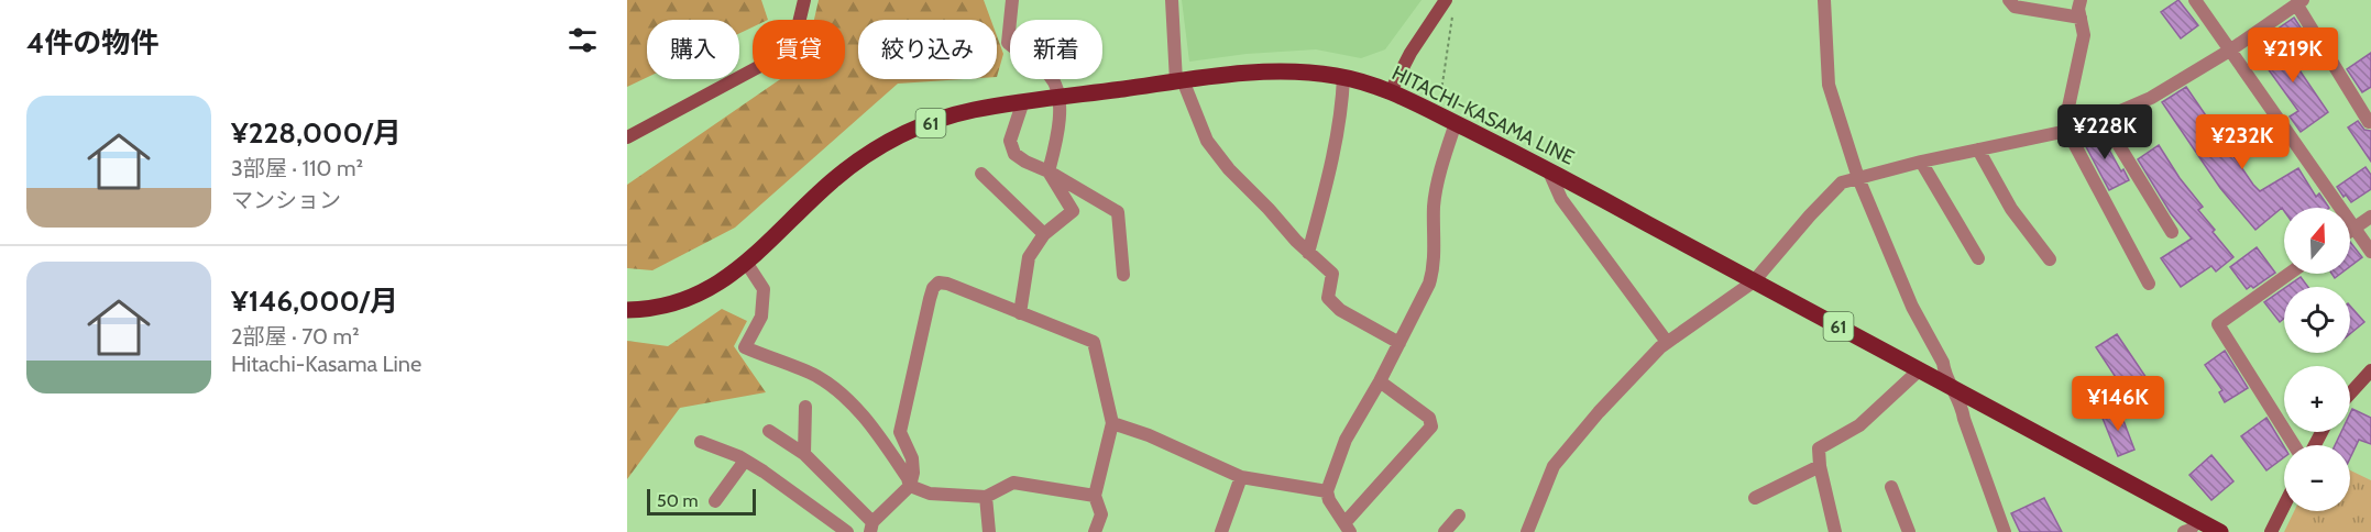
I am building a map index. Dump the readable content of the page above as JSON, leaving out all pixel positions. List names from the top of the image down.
{
  "streets": {
    "main road": ["HITACHI-KASAMA LINE", "61"]
  },
  "scale_bar": "50 m",
  "north": "top",
  "page": {
    "heading": "4件の物件",
    "chip": [
      "購入",
      "賃貸",
      "絞り込み",
      "新着"
    ],
    "price": [
      "¥219K",
      "¥228K",
      "¥232K",
      "¥146K"
    ],
    "list": [
      {
        "name": "¥228,000/月",
        "note": "3部屋 · 110 m² · マンション"
      },
      {
        "name": "¥146,000/月",
        "note": "2部屋 · 70 m² · Hitachi-Kasama Line"
      }
    ],
    "map_buttons": ["+", "−"],
    "scale": "50 m"
  }
}
